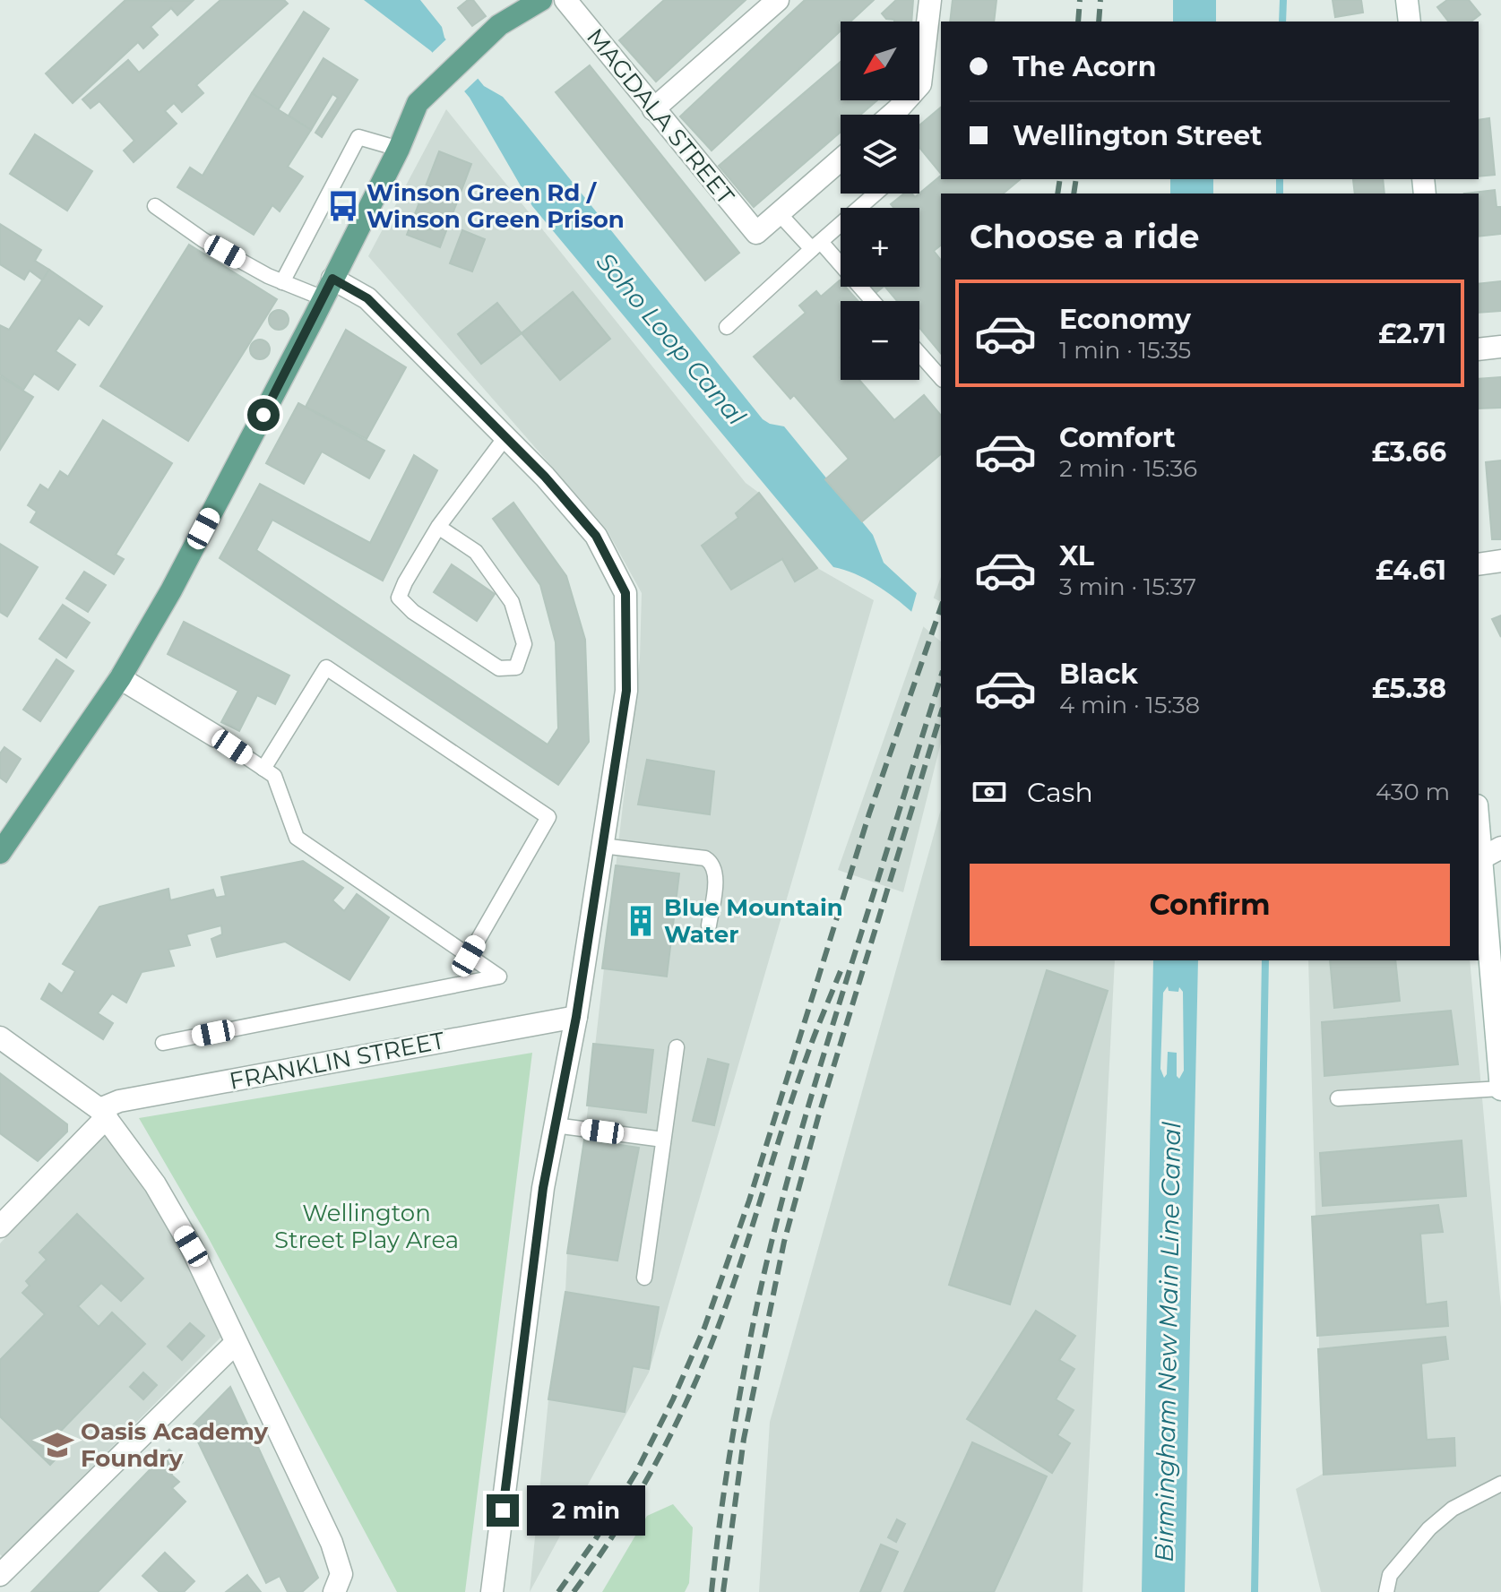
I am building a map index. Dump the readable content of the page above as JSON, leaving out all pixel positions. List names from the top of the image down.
{
  "streets": {
    "street": ["MAGDALA STREET", "FRANKLIN STREET"]
  },
  "water": ["Soho Loop Canal", "Birmingham New Main Line Canal"],
  "parks": ["Wellington Street Play Area"],
  "places": {
    "bus stop": ["Winson Green Rd / Winson Green Prison"],
    "building": ["Blue Mountain Water"],
    "school or university": ["Oasis Academy Foundry"]
  },
  "north": "bottom left",
  "page": {
    "map_buttons": ["+", "−"],
    "banner": ["The Acorn", "Wellington Street"],
    "heading": "Choose a ride",
    "list": [
      {
        "name": "Economy",
        "note": "1 min · 15:35",
        "value": "£2.71"
      },
      {
        "name": "Comfort",
        "note": "2 min · 15:36",
        "value": "£3.66"
      },
      {
        "name": "XL",
        "note": "3 min · 15:37",
        "value": "£4.61"
      },
      {
        "name": "Black",
        "note": "4 min · 15:38",
        "value": "£5.38"
      }
    ],
    "pay": ["Cash", "430 m"],
    "buttons": "Confirm",
    "bubble": "2 min"
  }
}
